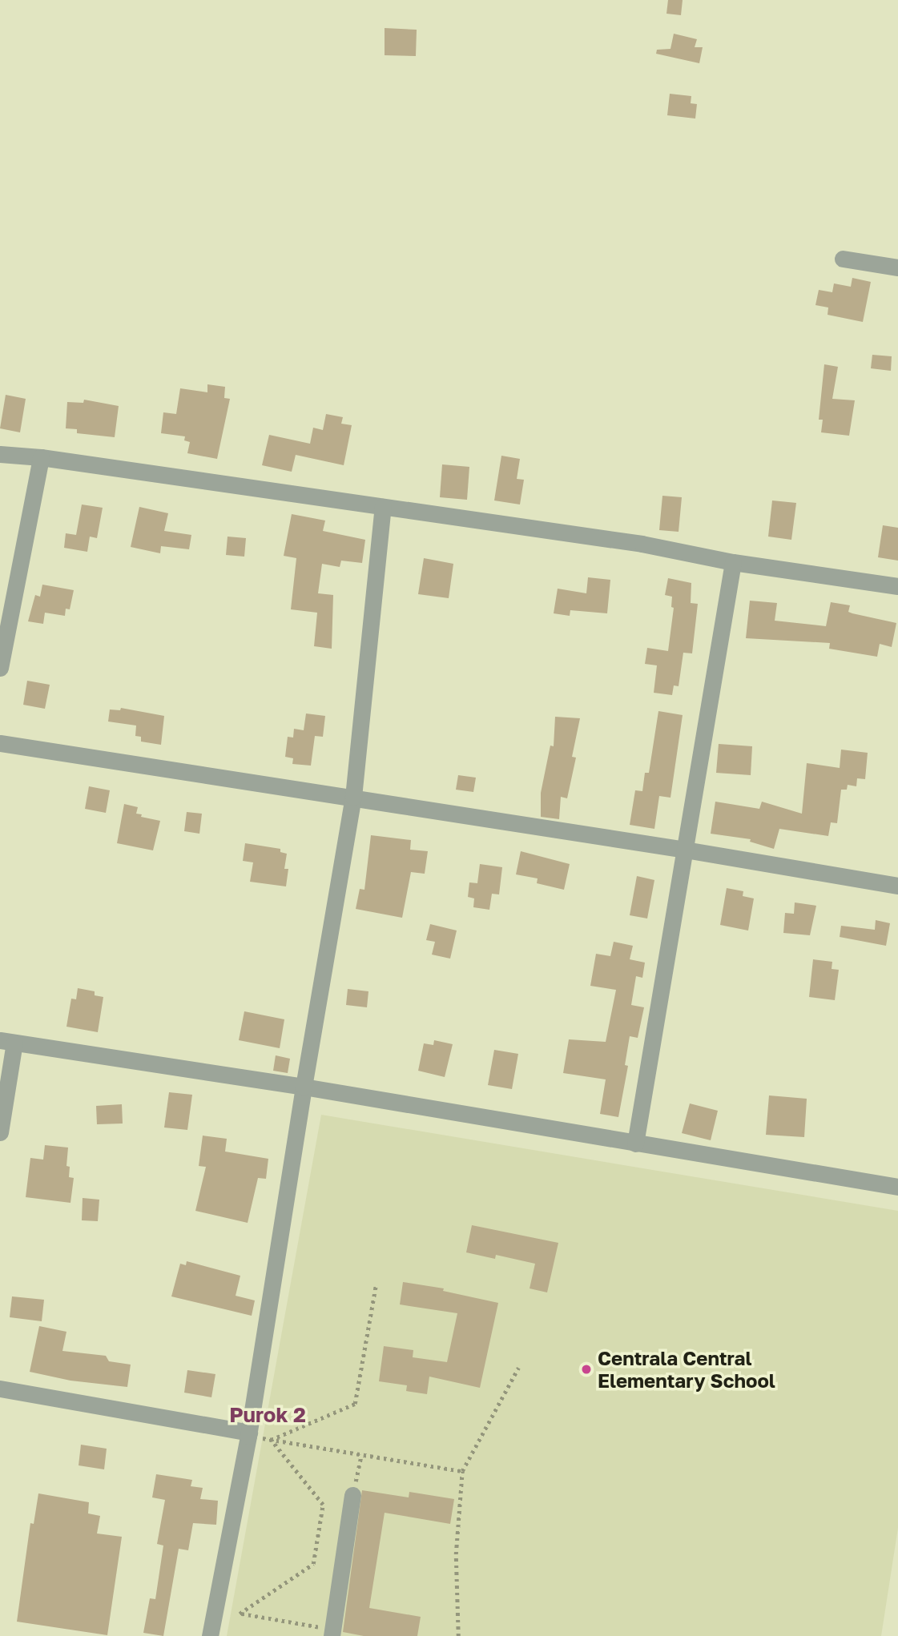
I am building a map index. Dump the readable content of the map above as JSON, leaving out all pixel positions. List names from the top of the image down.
{
  "districts": ["Purok 2"],
  "places": ["Centrala Central Elementary School"]
}
